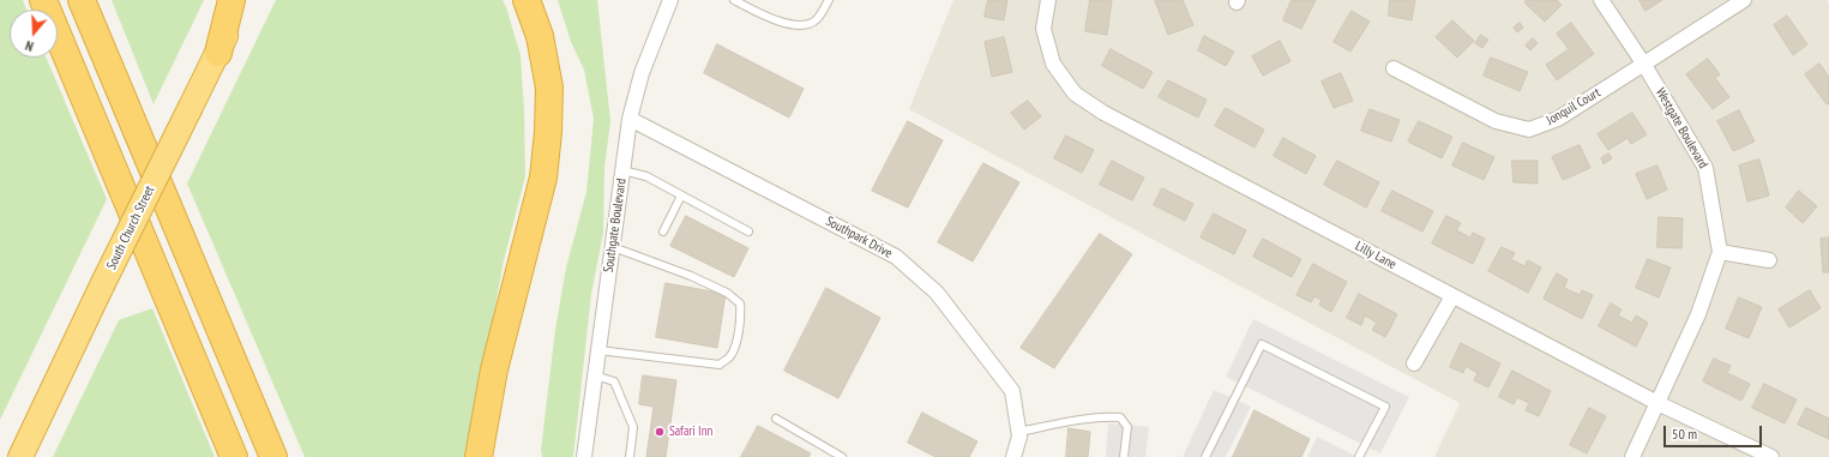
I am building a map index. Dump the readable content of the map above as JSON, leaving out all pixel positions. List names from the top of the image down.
{
  "streets": {
    "highway": ["South Church Street"],
    "street": [
      "Jonquil Court",
      "Westgate Boulevard",
      "Southgate Boulevard",
      "Southpark Drive",
      "Lilly Lane"
    ]
  },
  "crossings": [
    ["Jonquil Court", "Westgate Boulevard"],
    ["Westgate Boulevard", "Lilly Lane"],
    ["Southgate Boulevard", "Southpark Drive"]
  ],
  "places": ["Safari Inn"],
  "scale_bar": "50 m",
  "north": "bottom"
}
